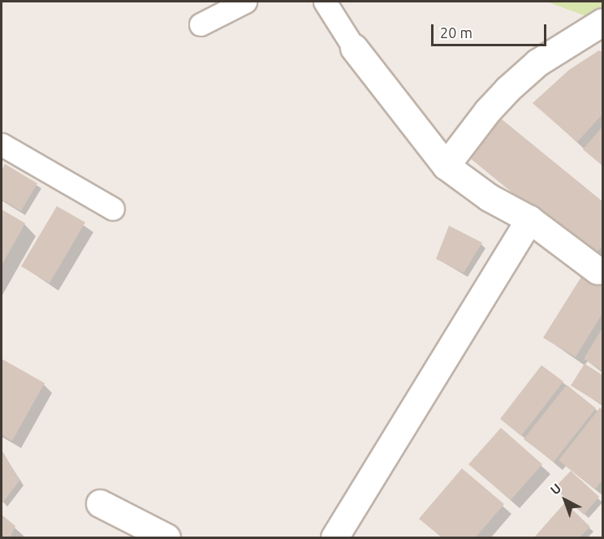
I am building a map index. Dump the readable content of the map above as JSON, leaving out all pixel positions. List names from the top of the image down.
{
  "scale_bar": "20 m",
  "north": "top left"
}
